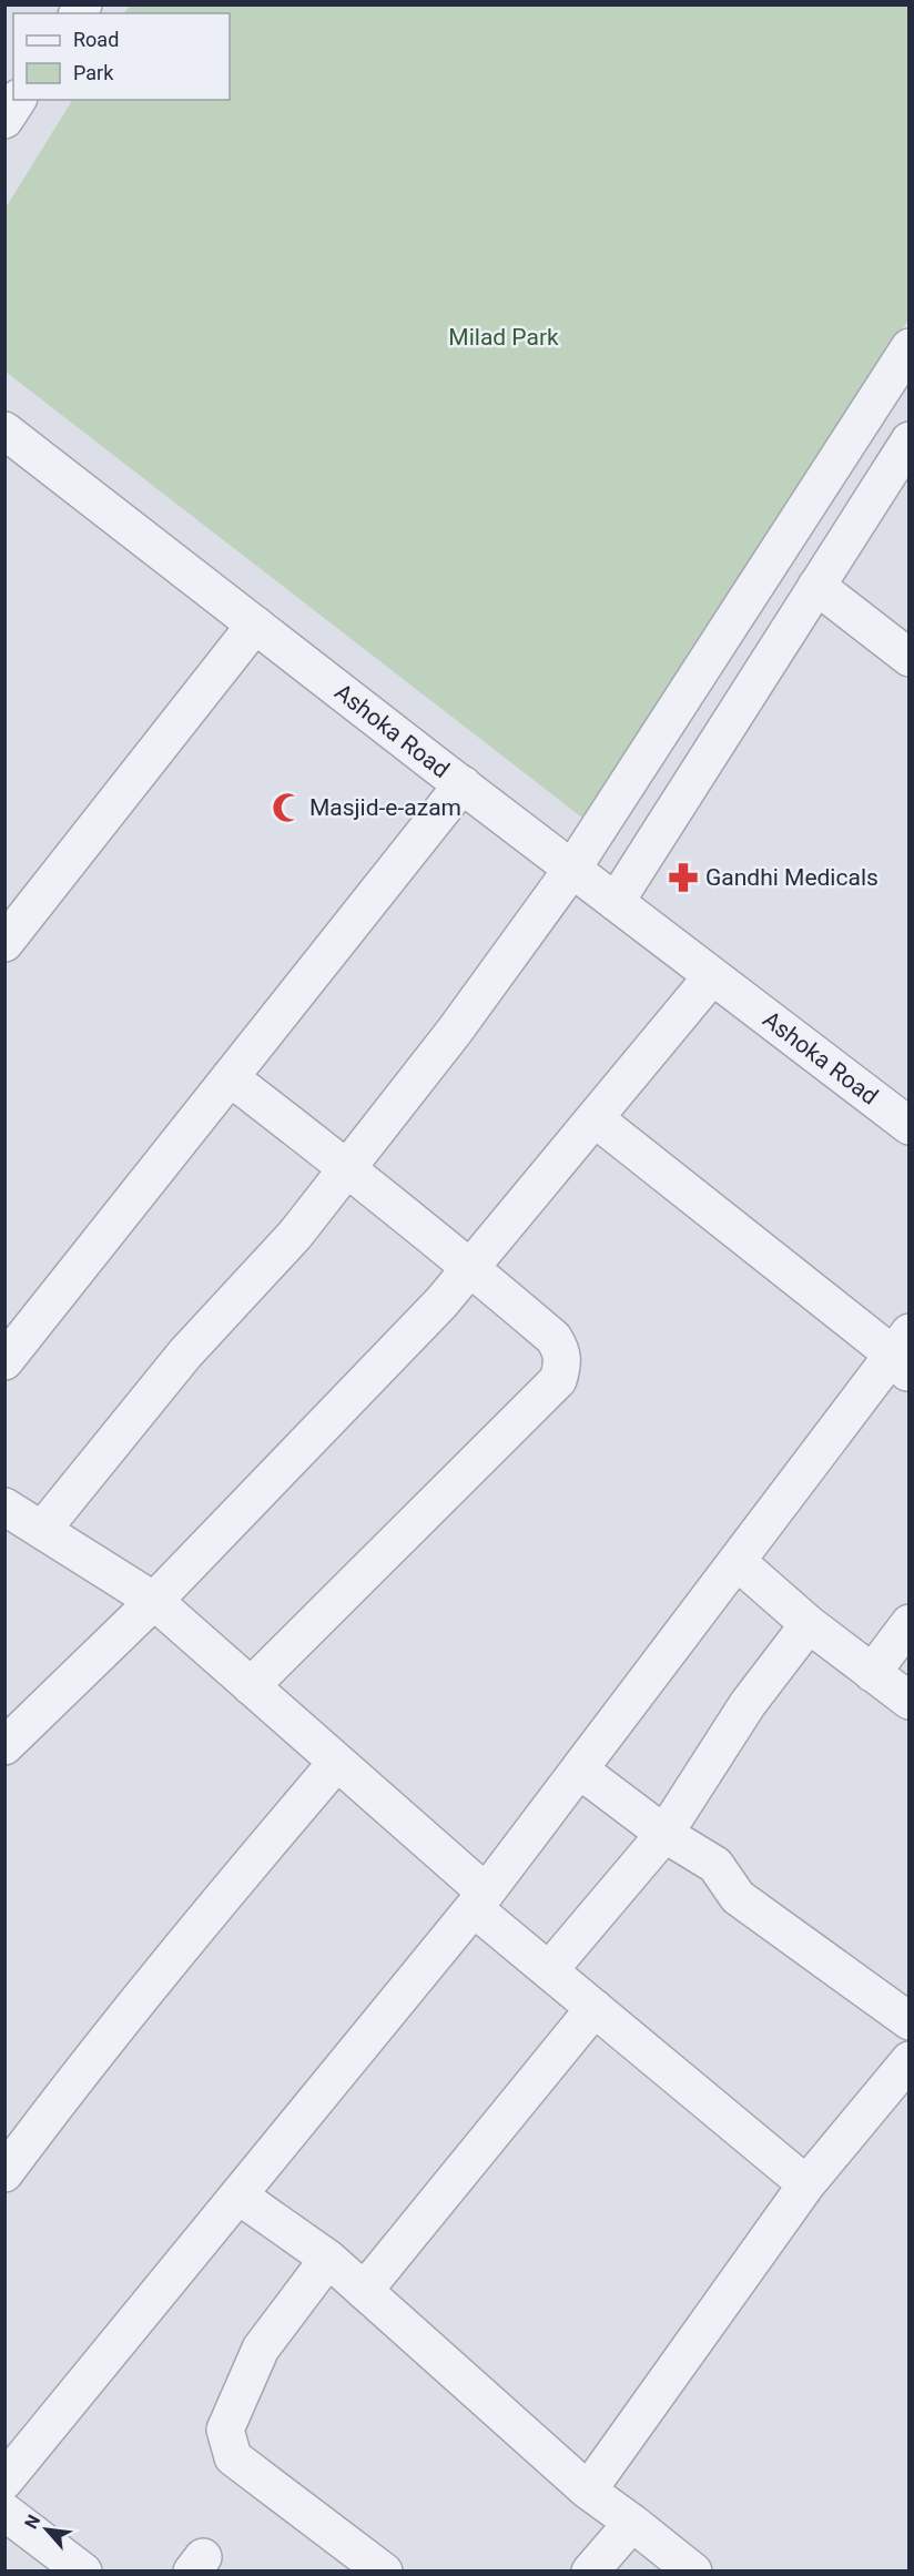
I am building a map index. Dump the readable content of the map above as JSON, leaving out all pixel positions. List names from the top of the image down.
{
  "streets": {
    "street": ["Ashoka Road"]
  },
  "parks": ["Milad Park"],
  "places": {
    "mosque": ["Masjid-e-azam"],
    "pharmacy": ["Gandhi Medicals"]
  },
  "legend": ["Road", "Park"],
  "north": "top left"
}
